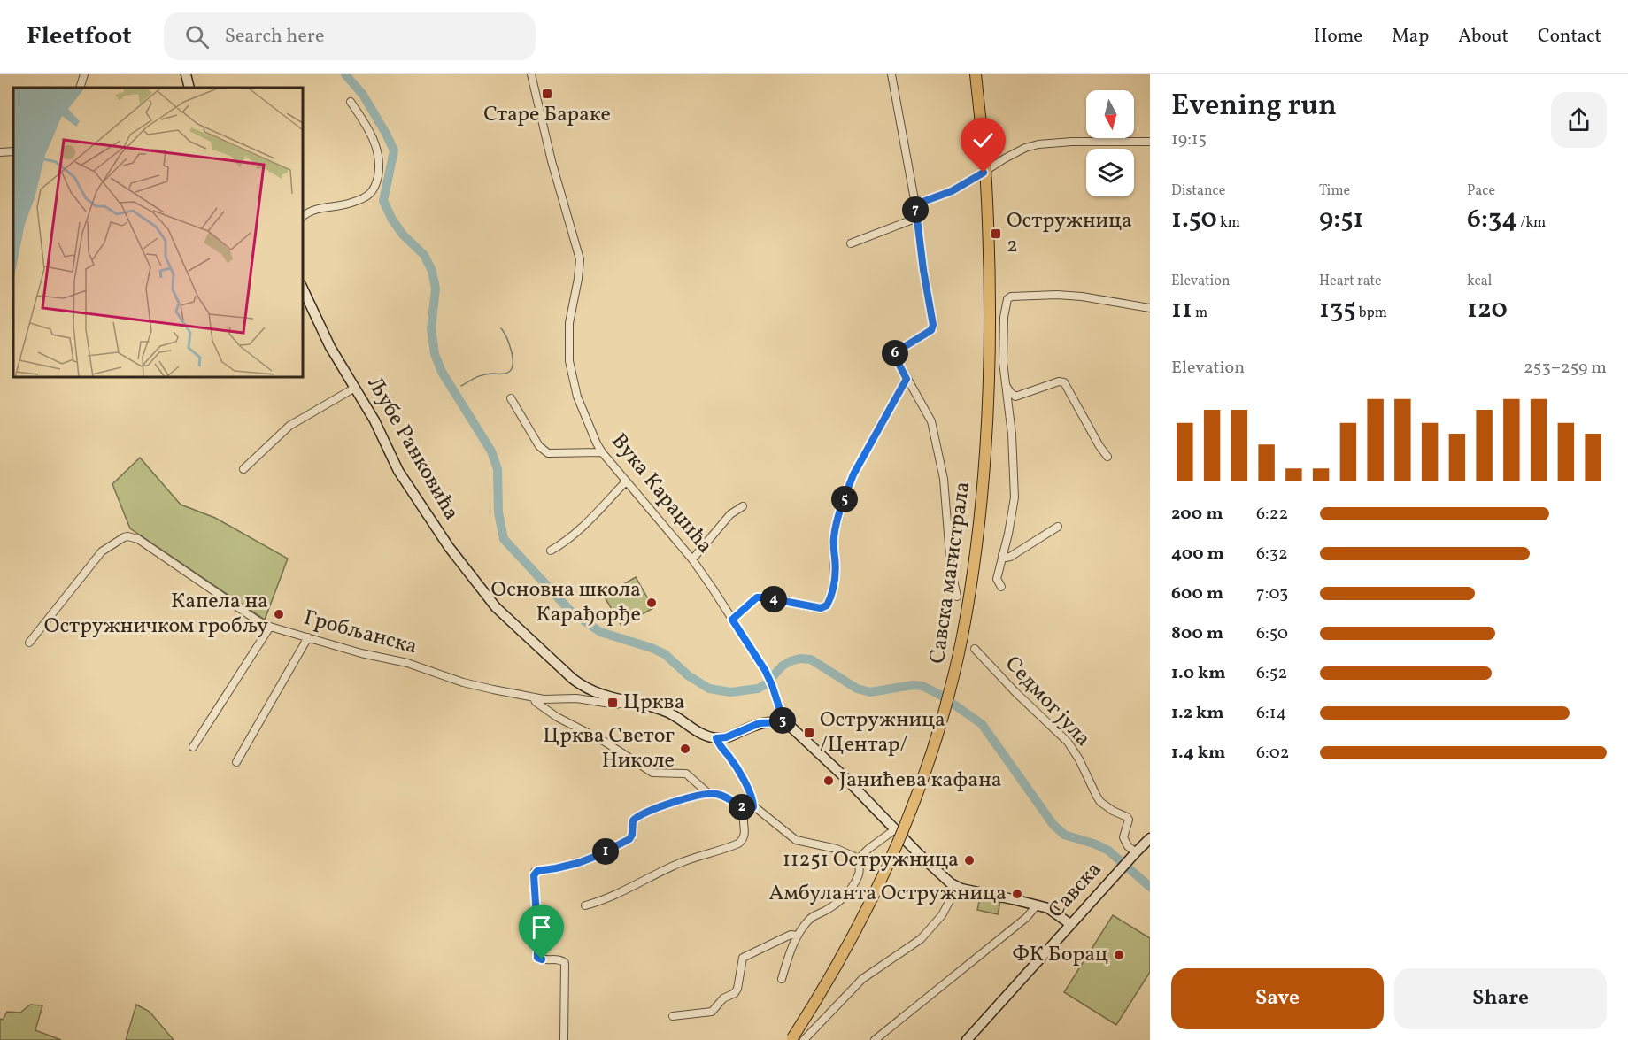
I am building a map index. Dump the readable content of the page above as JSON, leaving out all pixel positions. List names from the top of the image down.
{
  "streets": {
    "main road": ["Савска магистрала"],
    "street": [
      "Љубе Ранковића",
      "Вука Караџића",
      "Гробљанска",
      "Седмог јула",
      "Савска"
    ]
  },
  "crossings": [
    ["Љубе Ранковића", "Гробљанска"],
    ["Седмог јула", "Савска"]
  ],
  "places": {
    "transit": [
      "Старе Бараке",
      "Остружница 2",
      "Црква",
      "Остружница /Центар/"
    ],
    "other": [
      "Основна школа Карађорђе",
      "Капела на Остружничком гробљу",
      "Црква Светог Николе",
      "Јанићева кафана",
      "11251 Остружница",
      "Амбуланта Остружница",
      "ФК Борац"
    ]
  },
  "north": "bottom",
  "page": {
    "header": "Fleetfoot",
    "search": "Search here",
    "nav": [
      "Home",
      "Map",
      "About",
      "Contact"
    ],
    "heading": ["Evening run", "19:15"],
    "stats": [
      ["Distance", "1.50 km"],
      ["Time", "9:51"],
      ["Pace", "6:34 /km"],
      ["Elevation", "11 m"],
      ["Heart rate", "135 bpm"],
      ["kcal", "120"]
    ],
    "pins": [
      "7",
      "6",
      "5",
      "4",
      "3",
      "2",
      "1"
    ],
    "chart": ["Elevation", "253–259 m"],
    "list": [
      {
        "name": "200 m",
        "note": "6:22"
      },
      {
        "name": "400 m",
        "note": "6:32"
      },
      {
        "name": "600 m",
        "note": "7:03"
      },
      {
        "name": "800 m",
        "note": "6:50"
      },
      {
        "name": "1.0 km",
        "note": "6:52"
      },
      {
        "name": "1.2 km",
        "note": "6:14"
      },
      {
        "name": "1.4 km",
        "note": "6:02"
      }
    ],
    "buttons": ["Save", "Share"]
  }
}
